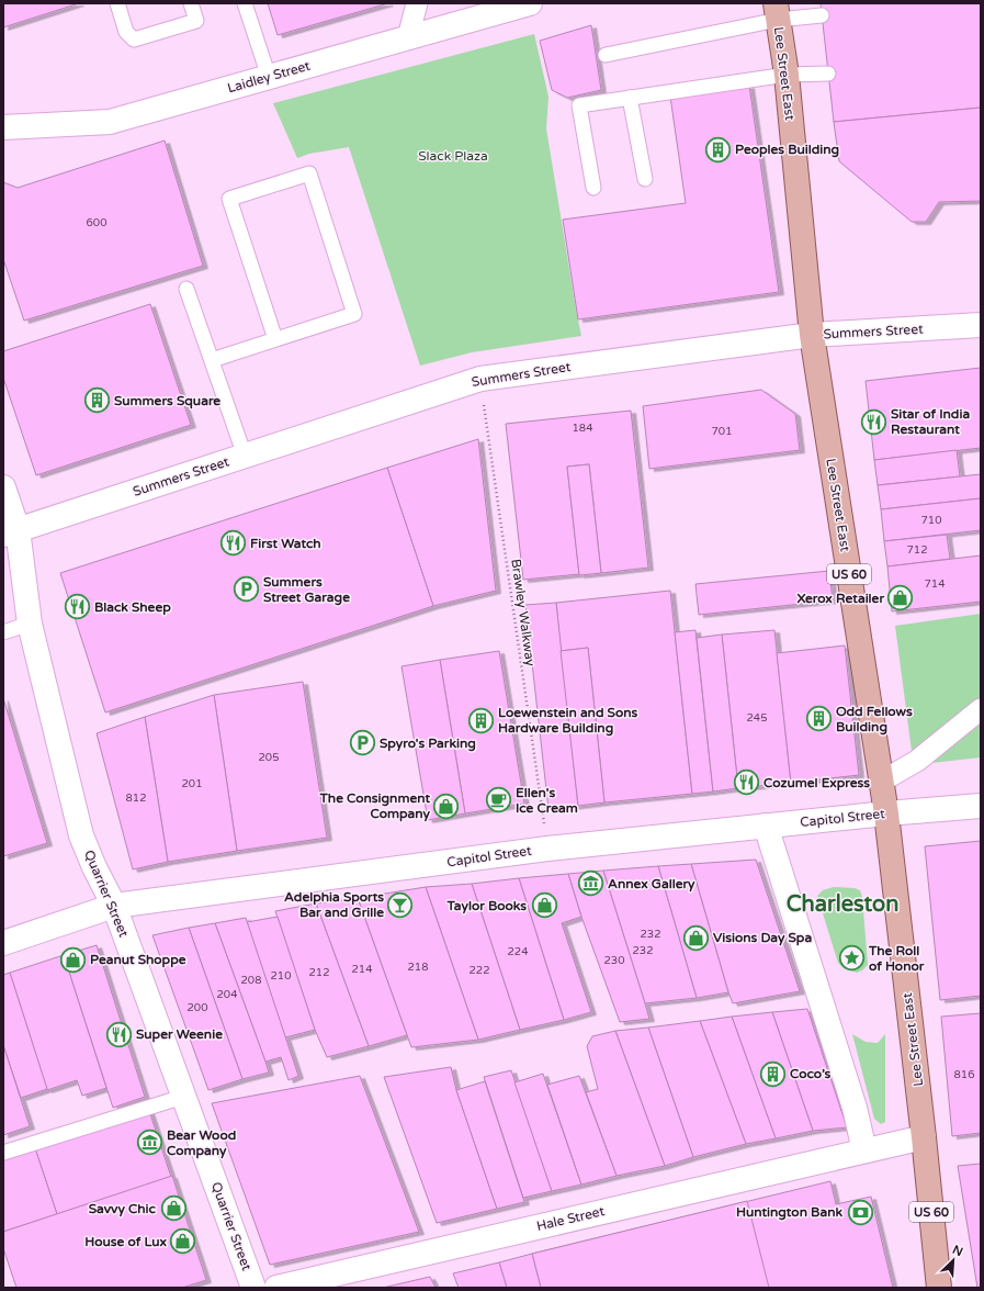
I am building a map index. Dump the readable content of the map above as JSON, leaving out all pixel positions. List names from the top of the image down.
{
  "streets": {
    "main road": ["Lee Street East", "US 60"],
    "street": [
      "Laidley Street",
      "Summers Street",
      "Capitol Street",
      "Quarrier Street",
      "Hale Street"
    ],
    "path": ["Brawley Walkway"]
  },
  "crossings": [
    ["Lee Street East", "Summers Street"],
    ["Lee Street East", "Capitol Street"],
    ["Summers Street", "Brawley Walkway"],
    ["Summers Street", "Quarrier Street"],
    ["Brawley Walkway", "Capitol Street"],
    ["Capitol Street", "Quarrier Street"]
  ],
  "districts": ["Charleston"],
  "parks": ["Slack Plaza"],
  "places": {
    "building": [
      "Peoples Building",
      "Summers Square",
      "Odd Fellows Building",
      "Loewenstein and Sons Hardware Building",
      "Coco’s"
    ],
    "restaurant": [
      "Sitar of India Restaurant",
      "First Watch",
      "Black Sheep",
      "Cozumel Express",
      "Super Weenie"
    ],
    "parking": ["Summers Street Garage", "Spyro's Parking"],
    "shop": [
      "Xerox Retailer",
      "The Consignment Company",
      "Taylor Books",
      "Visions Day Spa",
      "Peanut Shoppe",
      "Savvy Chic",
      "House of Lux"
    ],
    "cafe": ["Ellen's Ice Cream"],
    "museum": ["Annex Gallery", "Bear Wood Company"],
    "bar": ["Adelphia Sports Bar and Grille"],
    "place": ["The Roll of Honor"],
    "bank": ["Huntington Bank"]
  },
  "house_numbers": [
    "600",
    "184",
    "701",
    "710",
    "712",
    "714",
    "245",
    "205",
    "201",
    "812",
    "232",
    "232",
    "224",
    "230",
    "218",
    "214",
    "222",
    "212",
    "210",
    "208",
    "204",
    "200",
    "816"
  ],
  "north": "top right"
}
